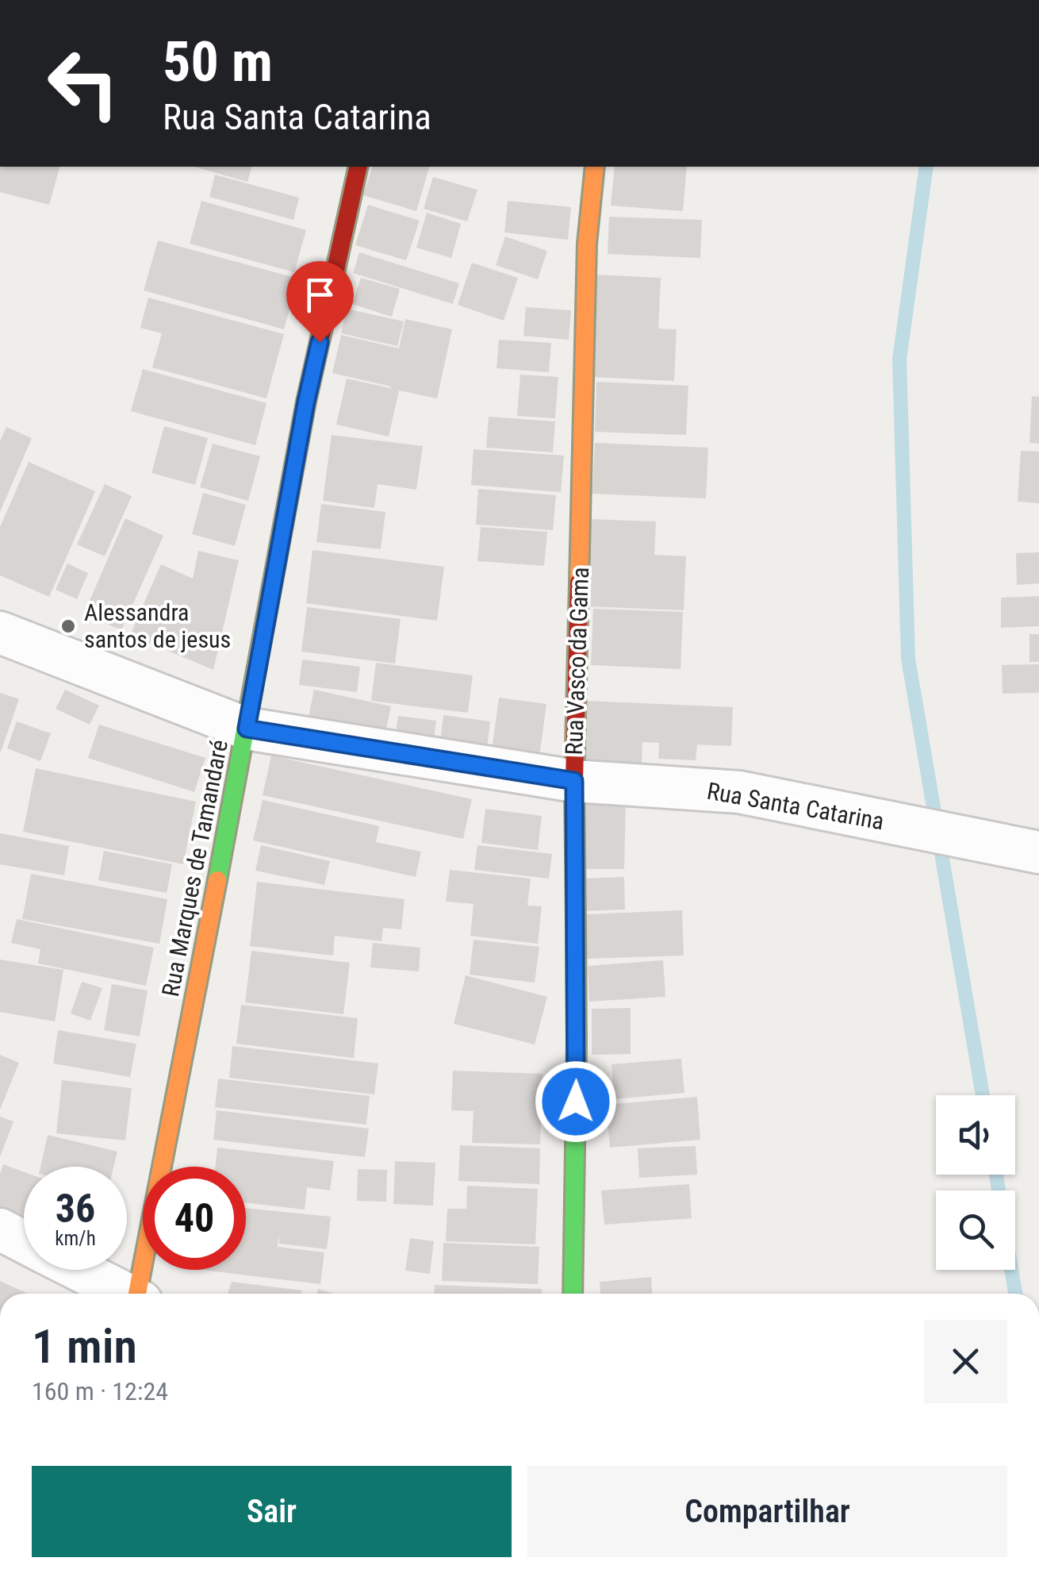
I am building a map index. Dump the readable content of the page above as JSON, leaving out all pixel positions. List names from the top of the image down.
{
  "streets": {
    "street": ["Rua Vasco da Gama", "Rua Santa Catarina", "Rua Marques de Tamandaré"]
  },
  "crossings": [
    ["Rua Vasco da Gama", "Rua Santa Catarina"],
    ["Rua Santa Catarina", "Rua Marques de Tamandaré"]
  ],
  "places": ["Alessandra santos de jesus"],
  "page": {
    "turn": ["50 m", "Rua Santa Catarina"],
    "speed": "36 km/h",
    "limit": "40",
    "heading": ["1 min", "160 m · 12:24"],
    "buttons": ["Sair", "Compartilhar"]
  }
}
